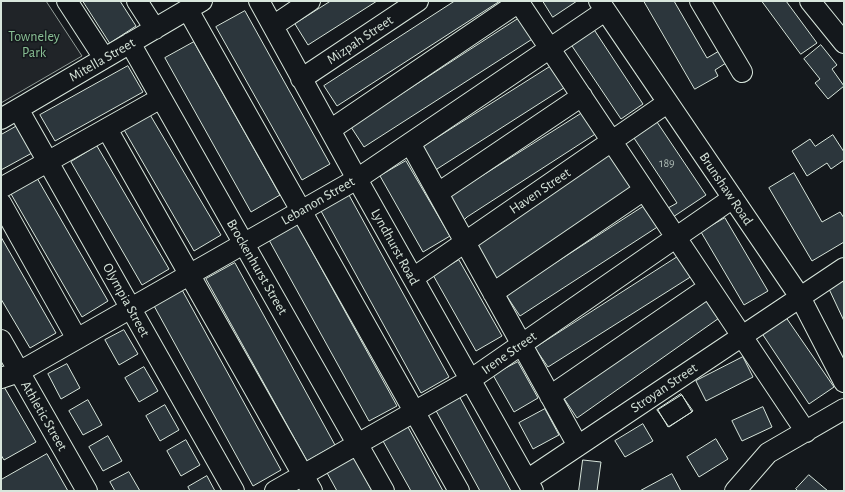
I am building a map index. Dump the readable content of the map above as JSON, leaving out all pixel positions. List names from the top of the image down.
{
  "streets": {
    "street": [
      "Mizpah Street",
      "Mitella Street",
      "Brunshaw Road",
      "Haven Street",
      "Lebanon Street",
      "Lyndhurst Road",
      "Brockenhurst Street",
      "Olympia Street",
      "Irene Street",
      "Stroyan Street",
      "Athletic Street"
    ]
  },
  "crossings": [
    ["Mizpah Street", "Lyndhurst Road"],
    ["Mitella Street", "Brockenhurst Street"],
    ["Mitella Street", "Olympia Street"],
    ["Brunshaw Road", "Haven Street"],
    ["Brunshaw Road", "Lebanon Street"],
    ["Brunshaw Road", "Irene Street"],
    ["Brunshaw Road", "Stroyan Street"],
    ["Haven Street", "Lyndhurst Road"],
    ["Lebanon Street", "Lyndhurst Road"],
    ["Lebanon Street", "Brockenhurst Street"],
    ["Lebanon Street", "Olympia Street"],
    ["Lebanon Street", "Athletic Street"],
    ["Lyndhurst Road", "Irene Street"],
    ["Lyndhurst Road", "Stroyan Street"],
    ["Brockenhurst Street", "Irene Street"]
  ],
  "parks": ["Towneley Park"],
  "house_numbers": ["189"]
}
